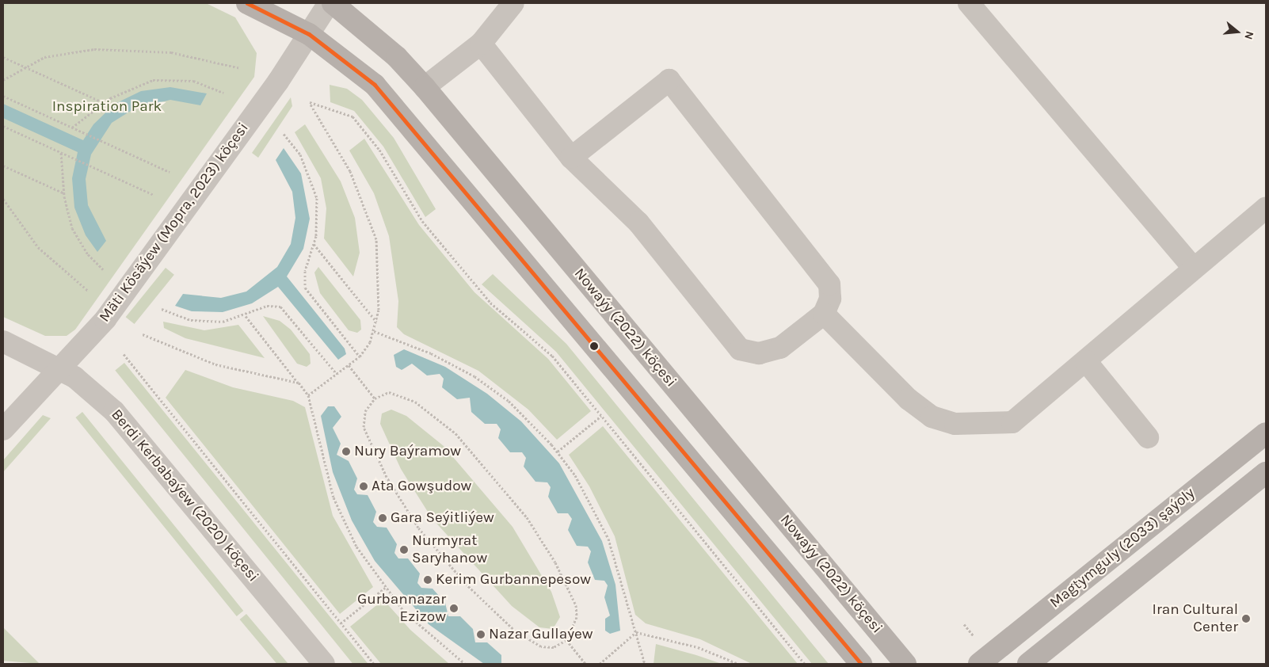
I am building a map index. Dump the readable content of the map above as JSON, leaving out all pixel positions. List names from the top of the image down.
{
  "streets": {
    "main road": ["Nowaýy (2022) köçesi", "Magtymguly (2033) şaýoly"],
    "street": ["Mäti Kösäýew (Mopra, 2023) köçesi", "Berdi Kerbabaýew (2020) köçesi"]
  },
  "crossings": [
    ["Mäti Kösäýew (Mopra, 2023) köçesi", "Berdi Kerbabaýew (2020) köçesi"]
  ],
  "parks": ["Inspiration Park"],
  "places": [
    "Nury Baýramow",
    "Ata Gowşudow",
    "Gara Seýitliýew",
    "Nurmyrat Saryhanow",
    "Kerim Gurbannepesow",
    "Gurbannazar Ezizow",
    "Iran Cultural Center",
    "Nazar Gullaýew"
  ],
  "north": "right"
}
